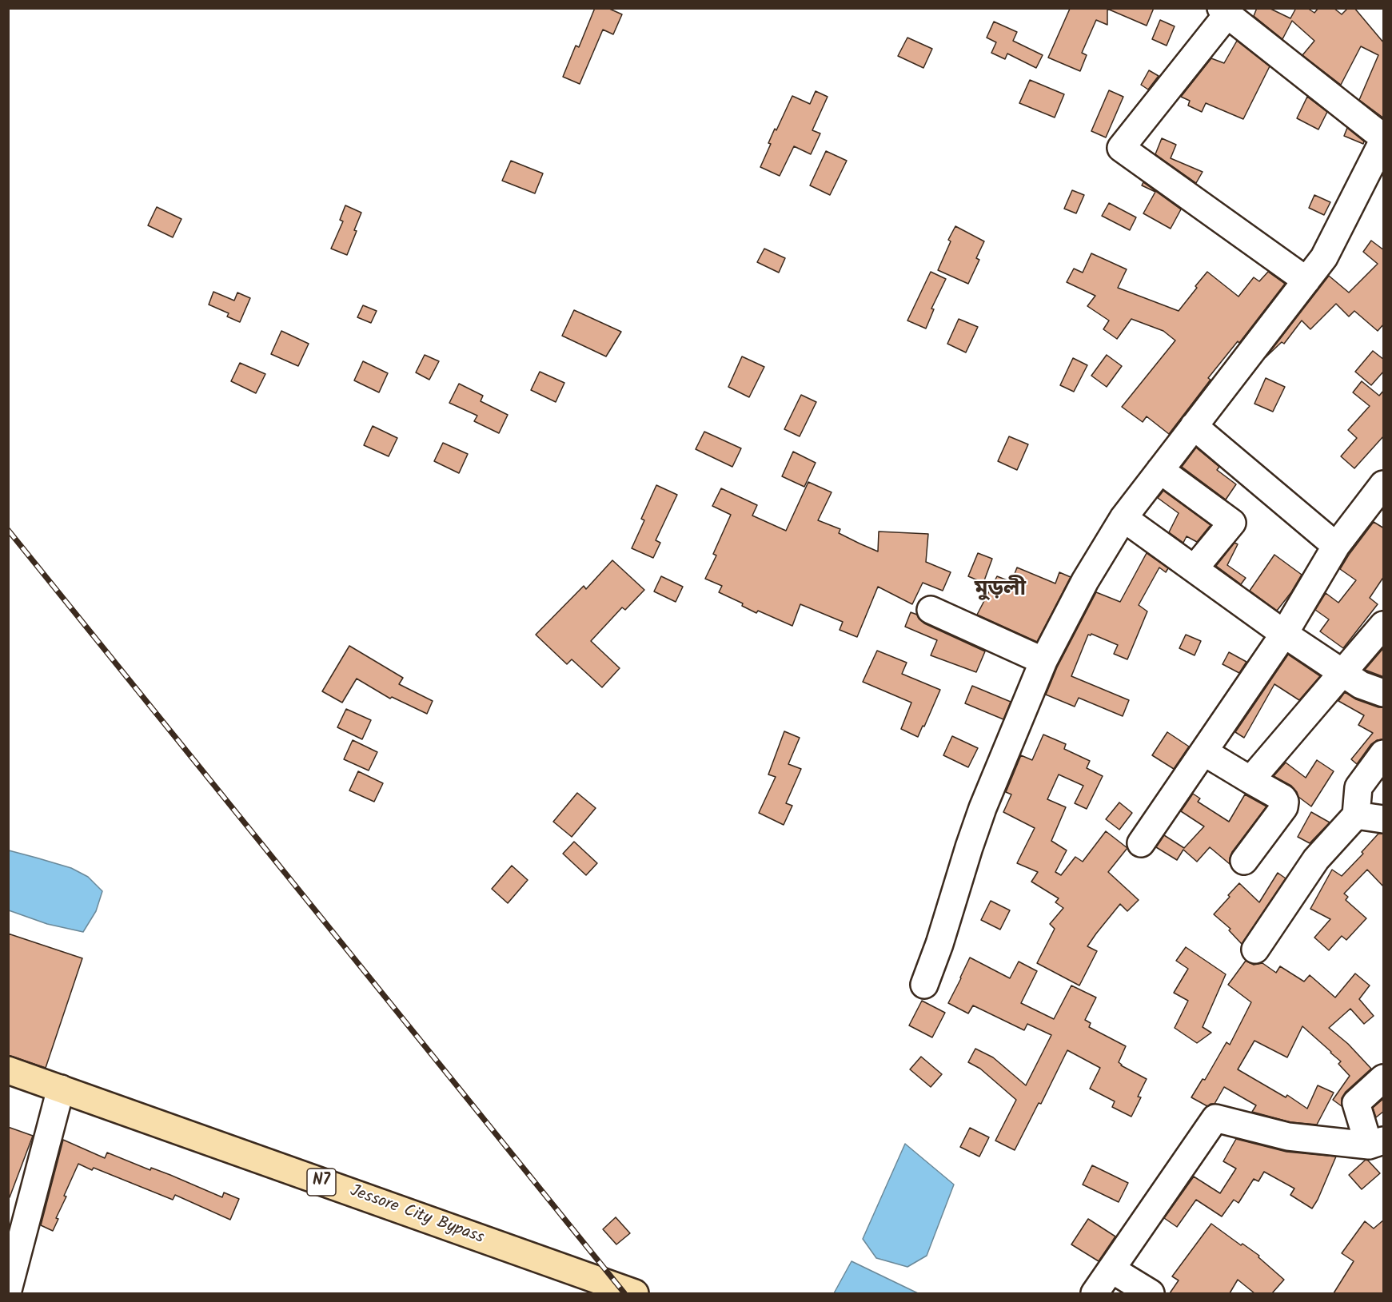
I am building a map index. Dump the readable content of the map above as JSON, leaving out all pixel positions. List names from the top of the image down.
{
  "streets": {
    "highway": ["N7", "Jessore City Bypass"]
  },
  "districts": ["মুড়লী"]
}
